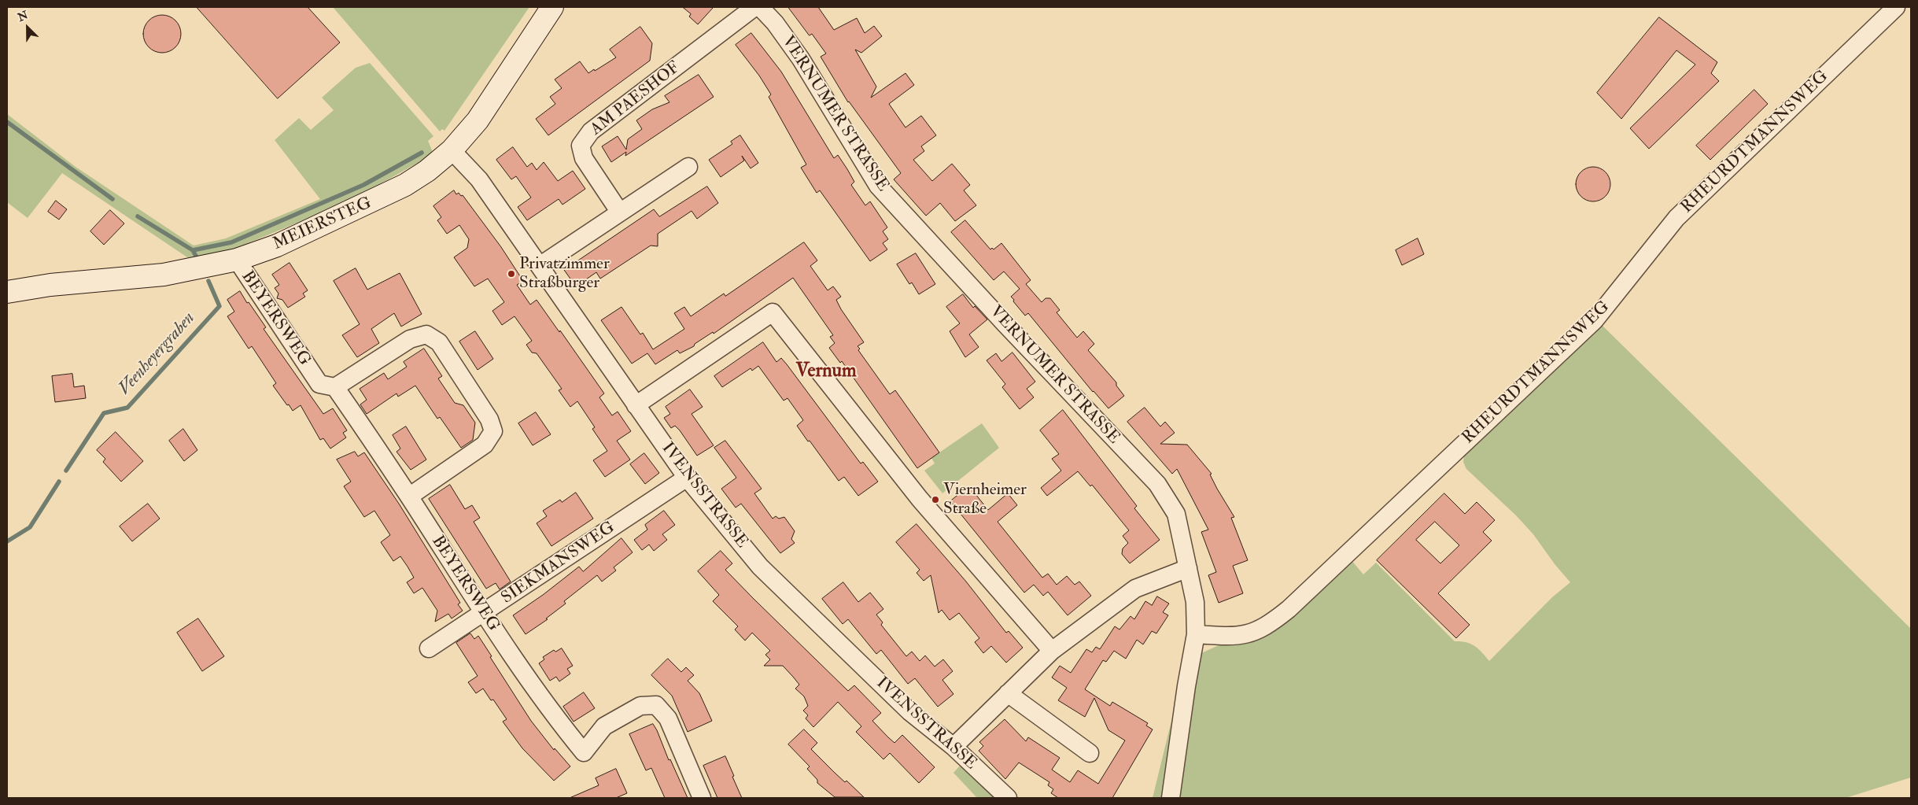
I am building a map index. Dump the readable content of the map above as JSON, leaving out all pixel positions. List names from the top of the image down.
{
  "streets": {
    "street": [
      "AM PAESHOF",
      "VERNUMER STRASSE",
      "RHEURDTMANNSWEG",
      "MEIERSTEG",
      "BEYERSWEG",
      "IVENSSTRASSE",
      "SIEKMANSWEG"
    ]
  },
  "crossings": [
    ["VERNUMER STRASSE", "RHEURDTMANNSWEG"],
    ["MEIERSTEG", "BEYERSWEG"],
    ["MEIERSTEG", "IVENSSTRASSE"],
    ["BEYERSWEG", "SIEKMANSWEG"],
    ["IVENSSTRASSE", "SIEKMANSWEG"]
  ],
  "districts": ["Vernum"],
  "water": ["Veenheyergraben"],
  "places": ["Privatzimmer Straßburger", "Viernheimer Straße"],
  "north": "top left"
}
